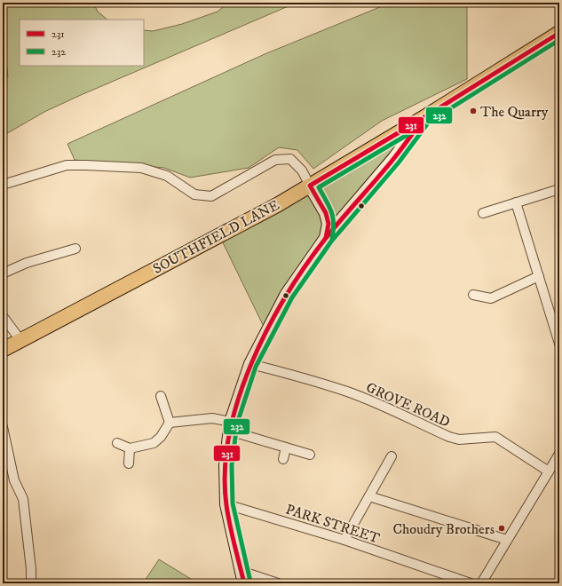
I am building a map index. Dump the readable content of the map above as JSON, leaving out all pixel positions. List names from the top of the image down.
{
  "streets": {
    "highway": ["SOUTHFIELD LANE"],
    "street": ["GROVE ROAD", "PARK STREET"]
  },
  "places": ["The Quarry", "Choudry Brothers"],
  "lines": ["transit line 231", "transit line 232"],
  "legend": ["231", "232"]
}
